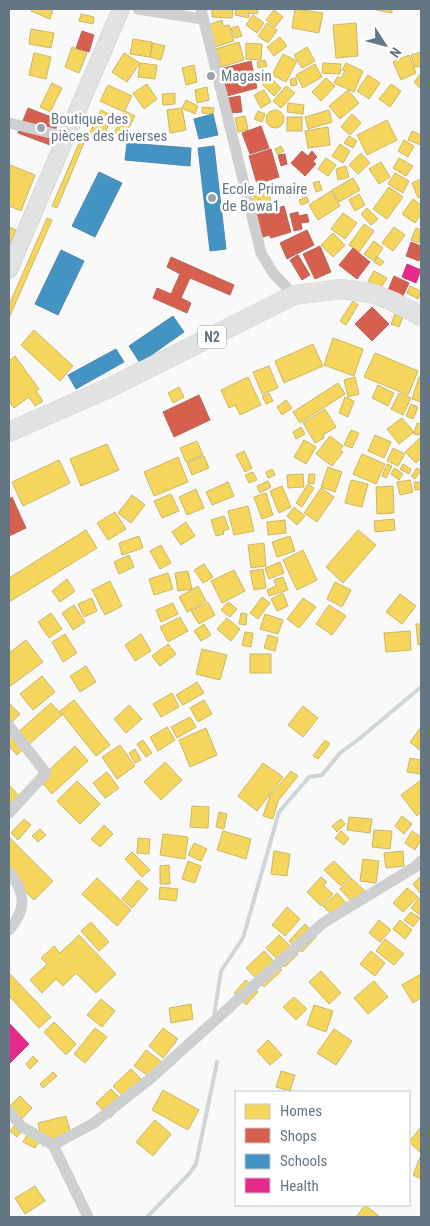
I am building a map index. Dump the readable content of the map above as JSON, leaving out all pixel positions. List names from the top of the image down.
{
  "streets": {
    "highway": ["N2"]
  },
  "places": ["Magasin", "Boutique des pièces des diverses", "Ecole Primaire de Bowa1"],
  "legend": [
    "Homes",
    "Shops",
    "Schools",
    "Health"
  ],
  "north": "bottom right"
}
